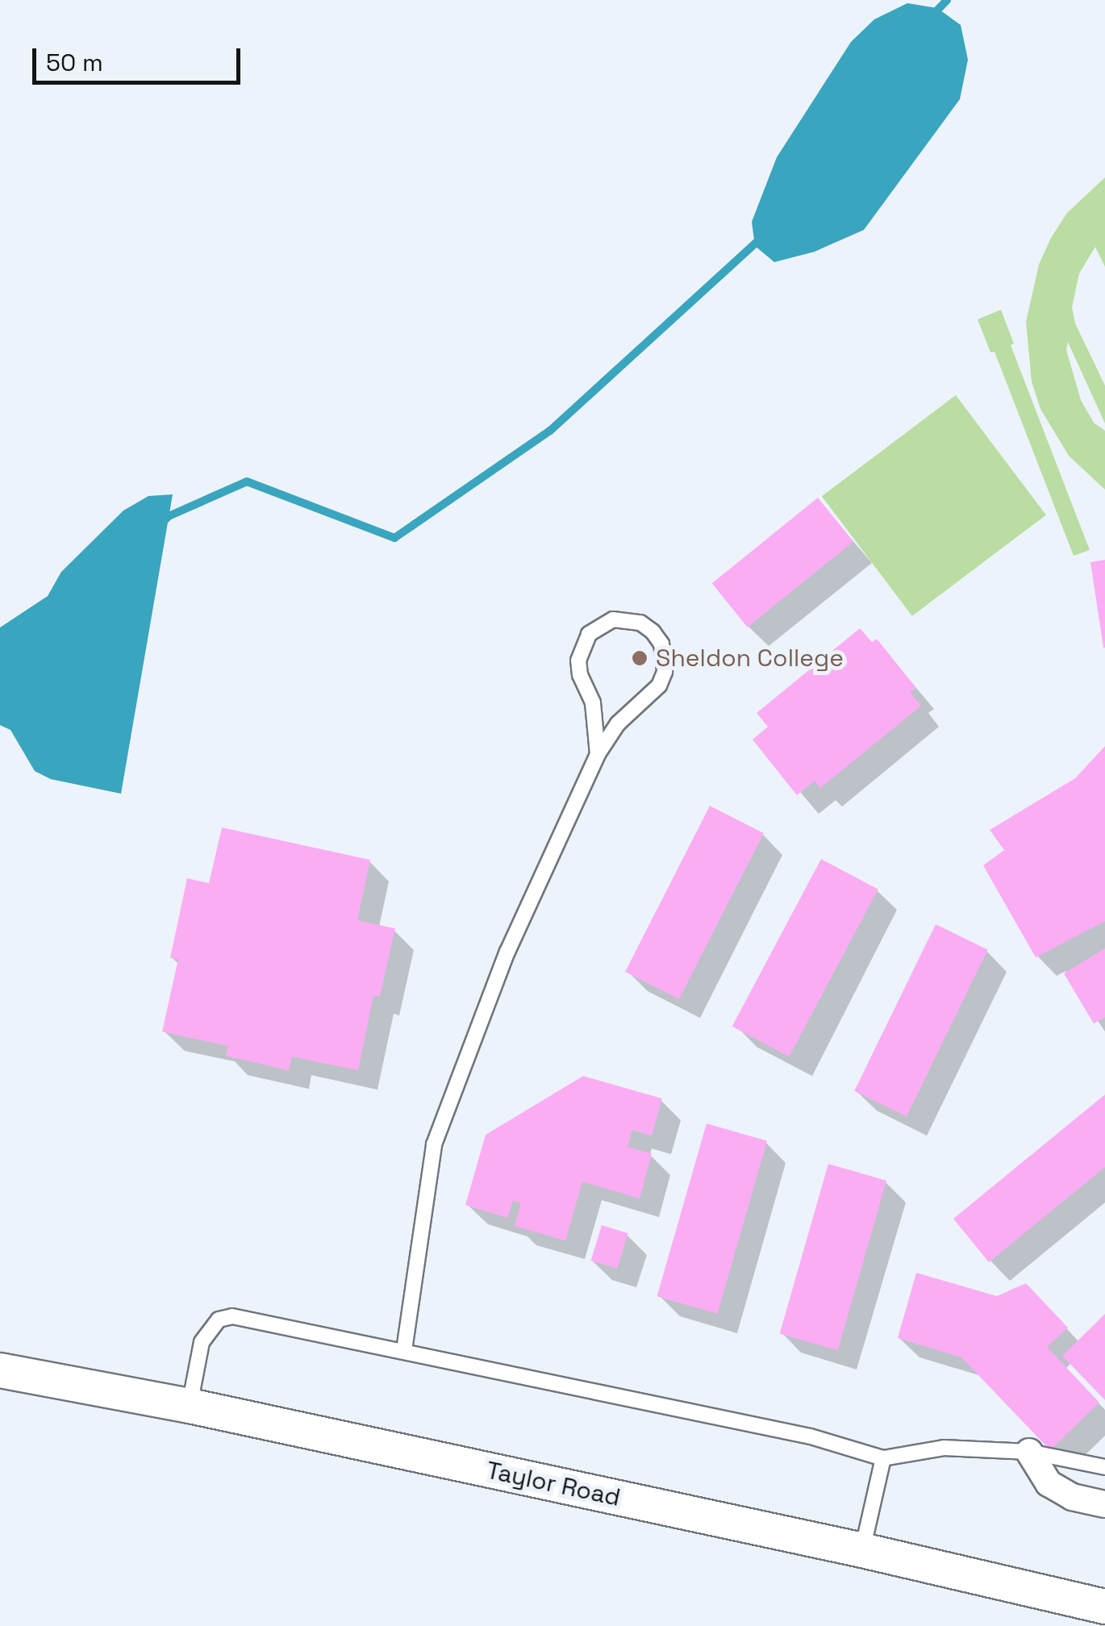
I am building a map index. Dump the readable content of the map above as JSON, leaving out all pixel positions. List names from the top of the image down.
{
  "streets": {
    "street": ["Taylor Road"]
  },
  "places": ["Sheldon College"],
  "scale_bar": "50 m"
}
